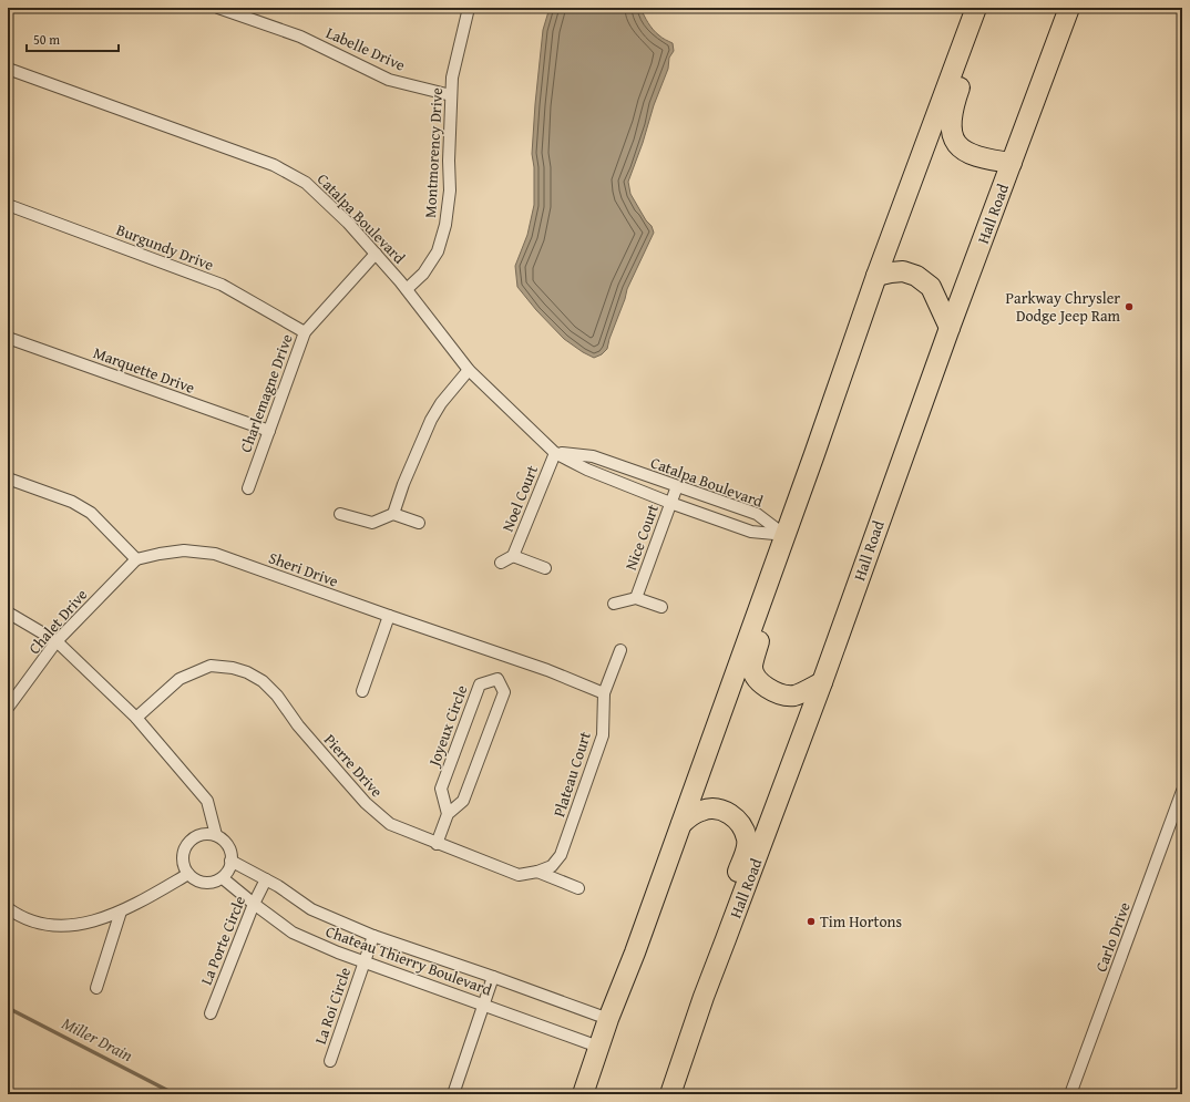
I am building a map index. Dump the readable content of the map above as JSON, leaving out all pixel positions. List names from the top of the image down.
{
  "streets": {
    "highway": ["Hall Road"],
    "street": [
      "Labelle Drive",
      "Montmorency Drive",
      "Catalpa Boulevard",
      "Burgundy Drive",
      "Marquette Drive",
      "Charlemagne Drive",
      "Noel Court",
      "Nice Court",
      "Sheri Drive",
      "Chalet Drive",
      "Joyeux Circle",
      "Pierre Drive",
      "Plateau Court",
      "Carlo Drive",
      "La Porte Circle",
      "Chateau Thierry Boulevard",
      "La Roi Circle"
    ]
  },
  "crossings": [
    ["Labelle Drive", "Montmorency Drive"],
    ["Montmorency Drive", "Catalpa Boulevard"],
    ["Catalpa Boulevard", "Charlemagne Drive"],
    ["Catalpa Boulevard", "Noel Court"],
    ["Catalpa Boulevard", "Nice Court"],
    ["Burgundy Drive", "Charlemagne Drive"],
    ["Marquette Drive", "Charlemagne Drive"],
    ["Sheri Drive", "Chalet Drive"],
    ["Sheri Drive", "Plateau Court"],
    ["Joyeux Circle", "Pierre Drive"],
    ["Pierre Drive", "Plateau Court"],
    ["La Porte Circle", "Chateau Thierry Boulevard"],
    ["Chateau Thierry Boulevard", "La Roi Circle"]
  ],
  "water": ["Miller Drain"],
  "places": ["Parkway Chrysler Dodge Jeep Ram", "Tim Hortons"],
  "scale_bar": "50 m"
}
